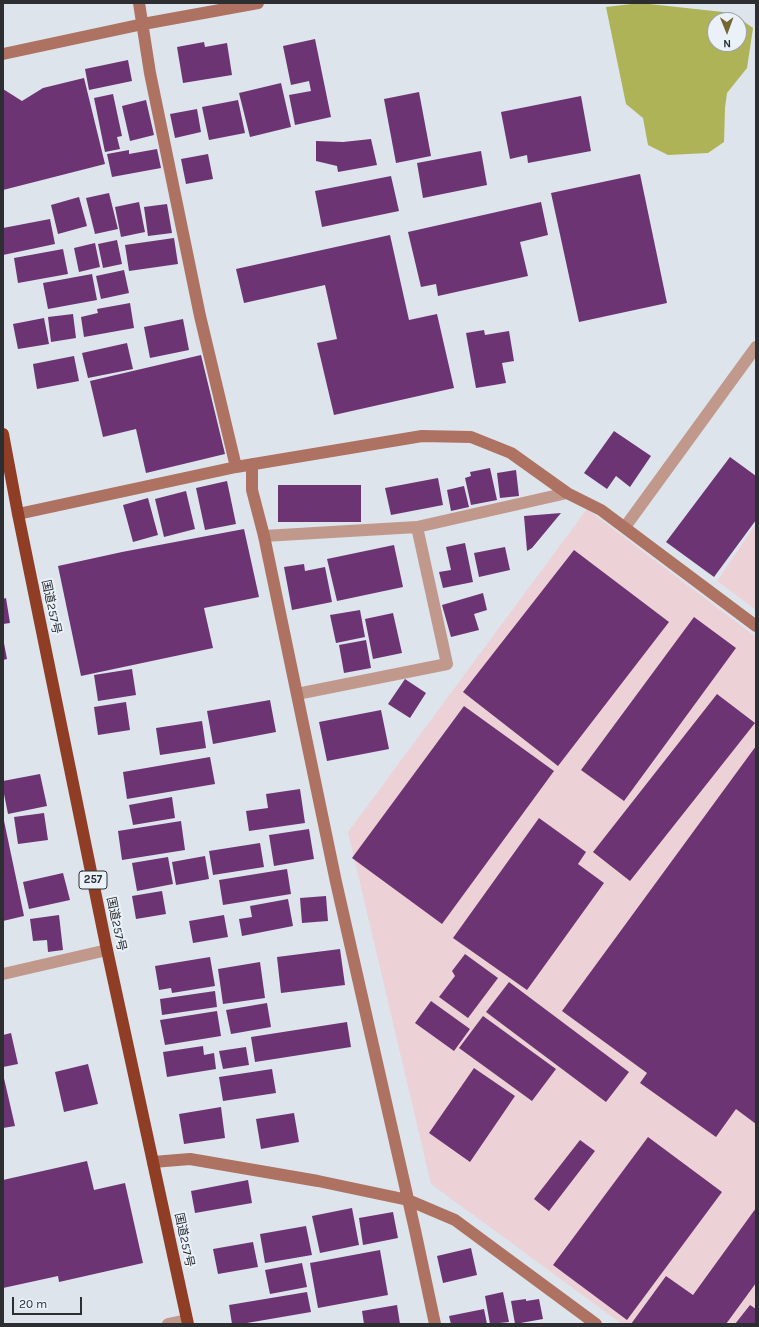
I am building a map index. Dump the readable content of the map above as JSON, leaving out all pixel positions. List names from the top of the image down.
{
  "streets": {
    "highway": ["国道257号", "257"]
  },
  "scale_bar": "20 m",
  "north": "bottom"
}
